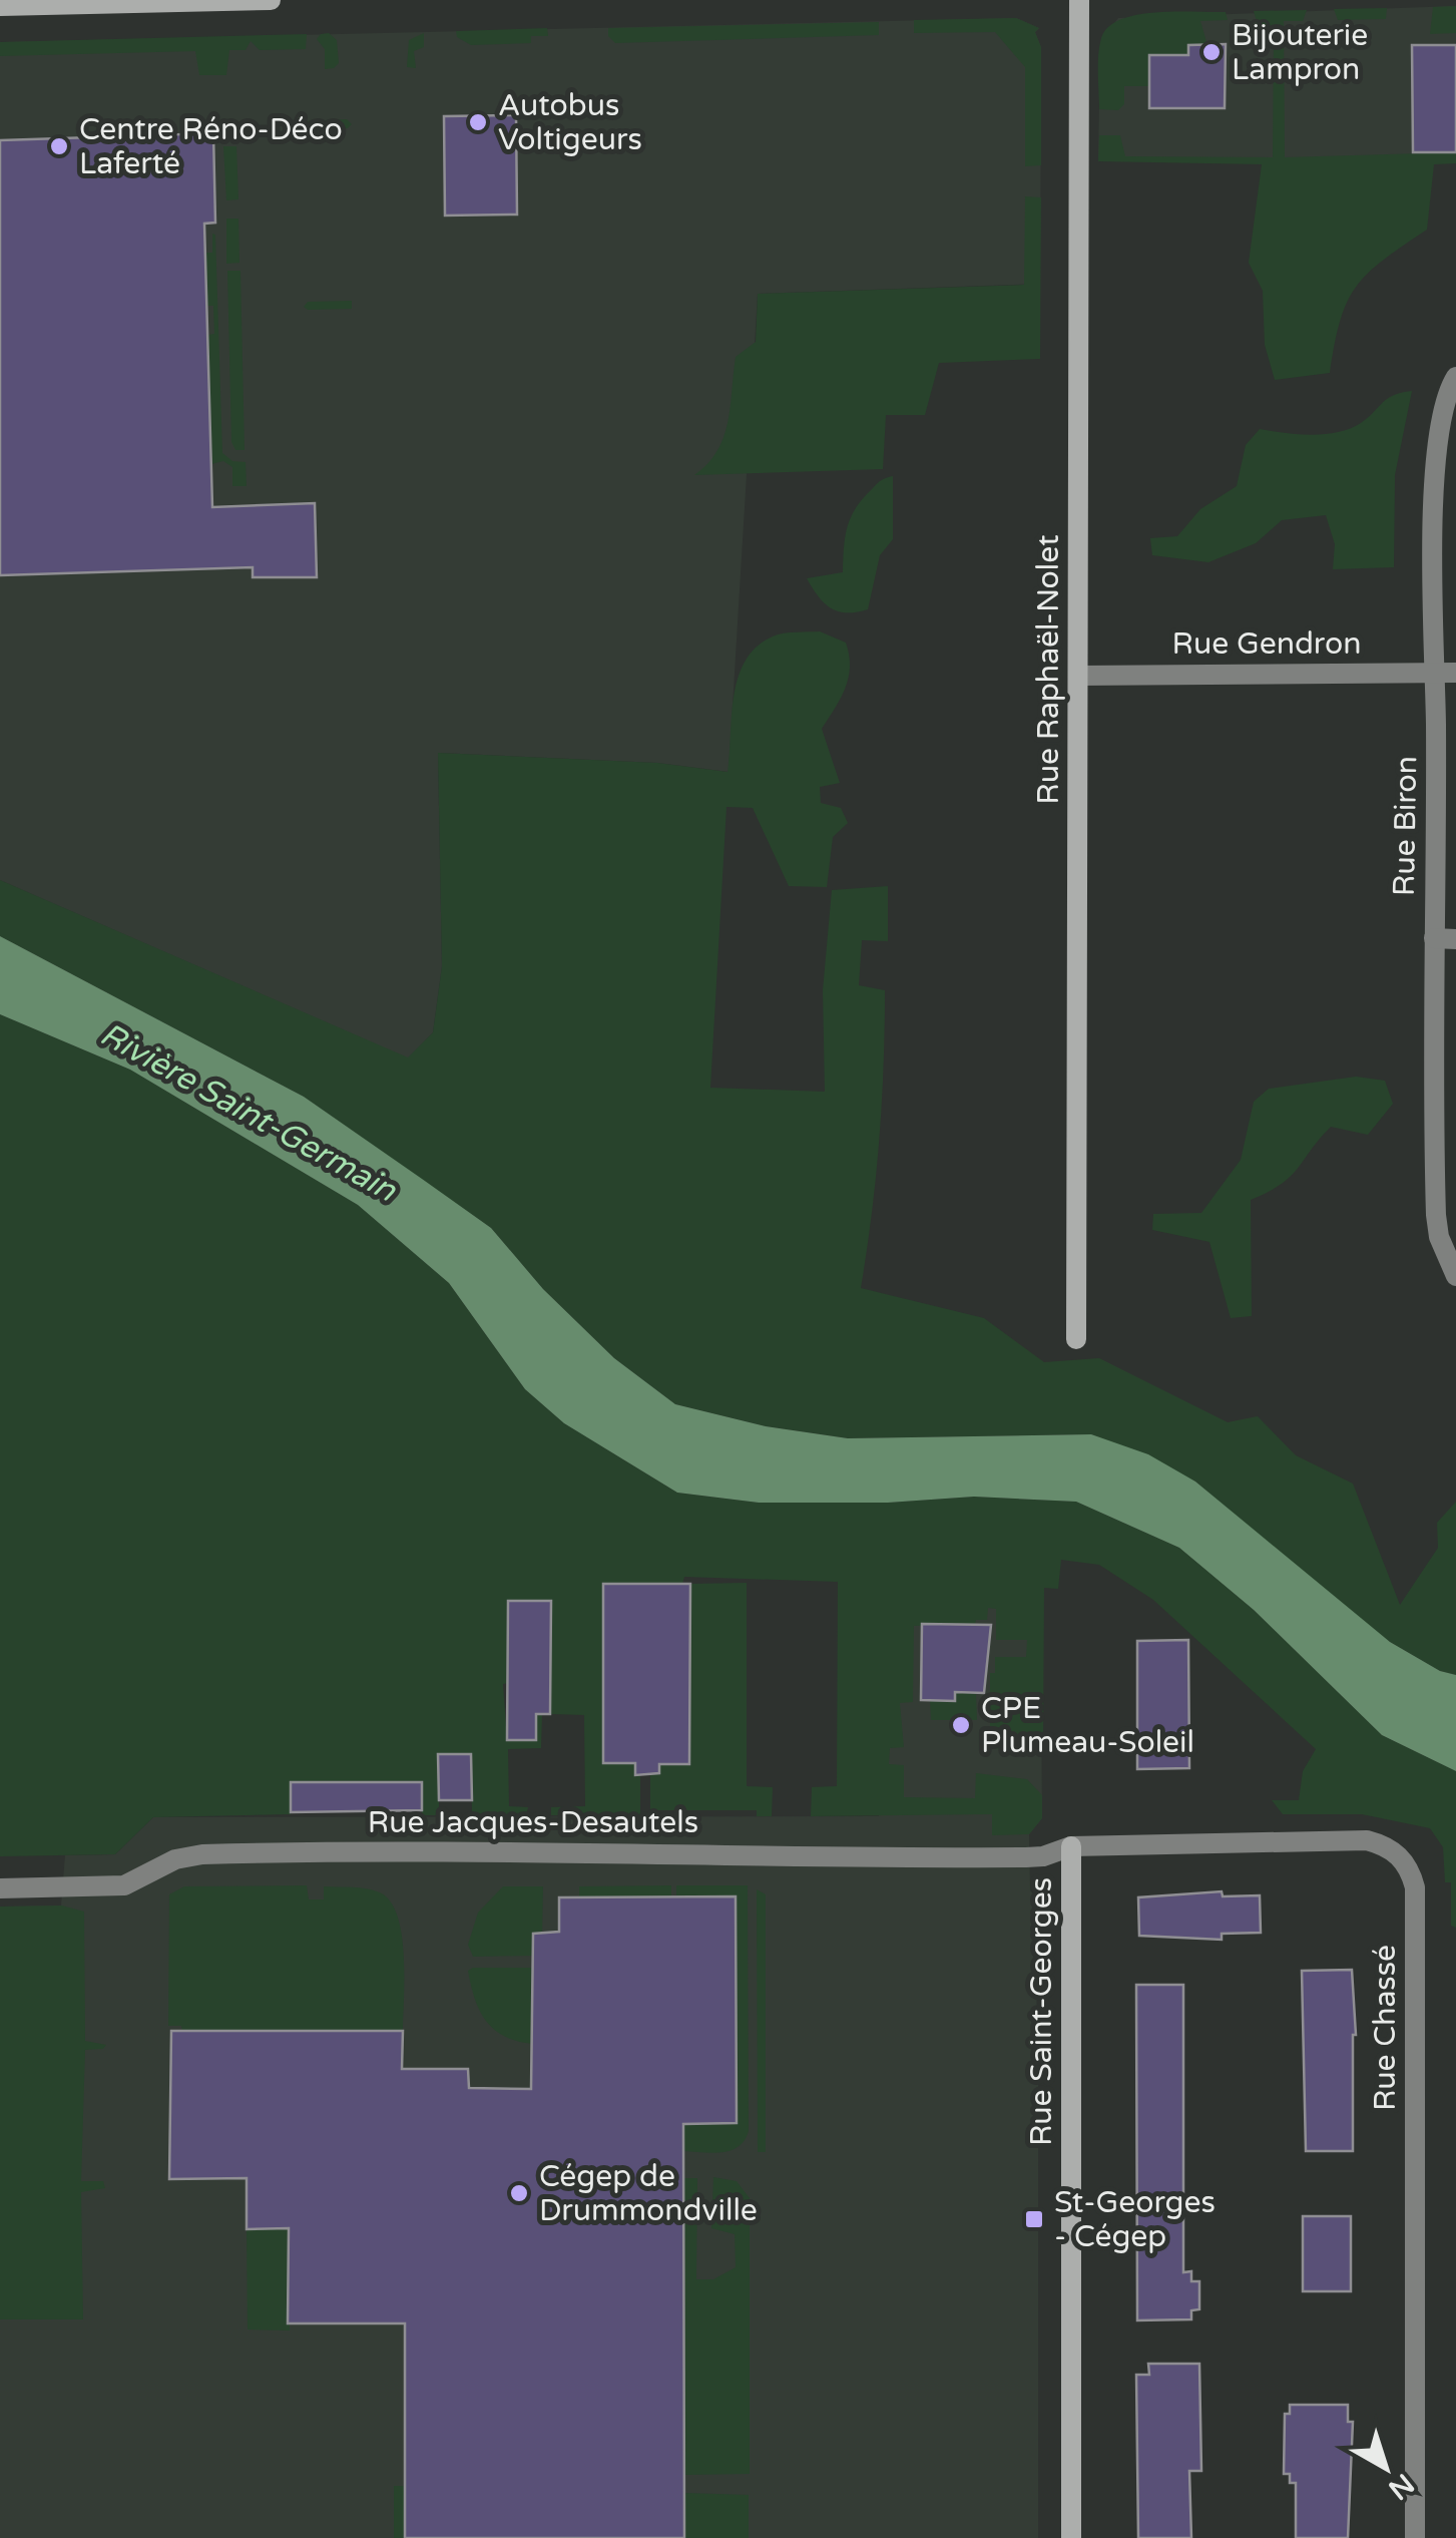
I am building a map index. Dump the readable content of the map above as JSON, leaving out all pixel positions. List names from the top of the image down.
{
  "streets": {
    "street": [
      "Rue Gendron",
      "Rue Raphaël-Nolet",
      "Rue Biron",
      "Rue Jacques-Desautels",
      "Rue Saint-Georges",
      "Rue Chassé"
    ]
  },
  "crossings": [
    ["Rue Gendron", "Rue Raphaël-Nolet"],
    ["Rue Gendron", "Rue Biron"],
    ["Rue Jacques-Desautels", "Rue Saint-Georges"],
    ["Rue Jacques-Desautels", "Rue Chassé"],
    ["Rue Saint-Georges", "Rue Chassé"]
  ],
  "water": ["Rivière Saint-Germain"],
  "places": {
    "other": [
      "Bijouterie Lampron",
      "Autobus Voltigeurs",
      "Centre Réno-Déco Laferté",
      "CPE Plumeau-Soleil",
      "Cégep de Drummondville"
    ],
    "transit": ["St-Georges - Cégep"]
  },
  "north": "bottom right"
}
